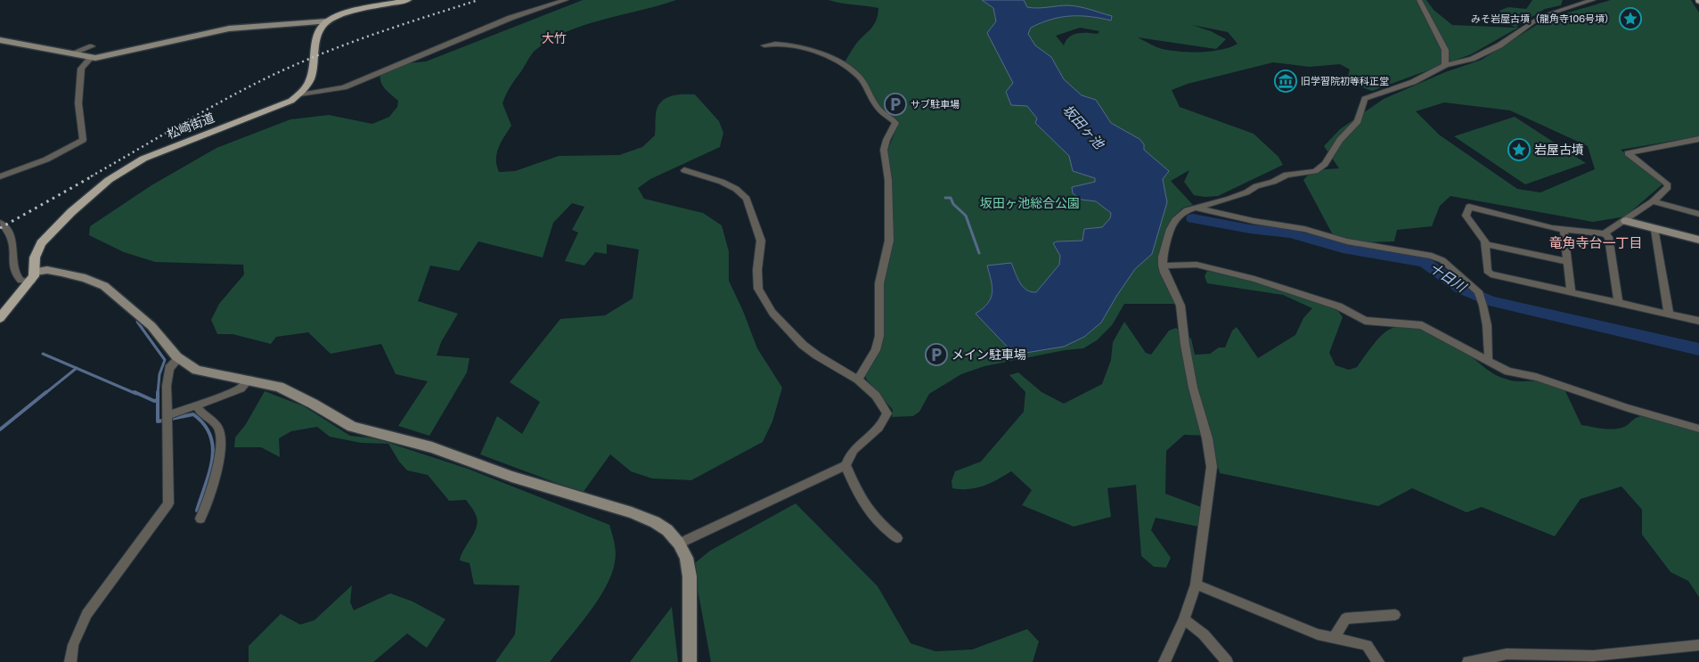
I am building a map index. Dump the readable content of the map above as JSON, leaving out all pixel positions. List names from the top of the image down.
{
  "streets": {
    "main road": ["松崎街道"]
  },
  "districts": ["大竹", "竜角寺台一丁目"],
  "water": ["坂田ヶ池", "十日川"],
  "parks": ["坂田ヶ池総合公園"],
  "places": {
    "place": ["みそ岩屋古墳（龍角寺106号墳）", "岩屋古墳"],
    "museum": ["旧学習院初等科正堂"],
    "parking": ["サブ駐車場", "メイン駐車場"]
  }
}
